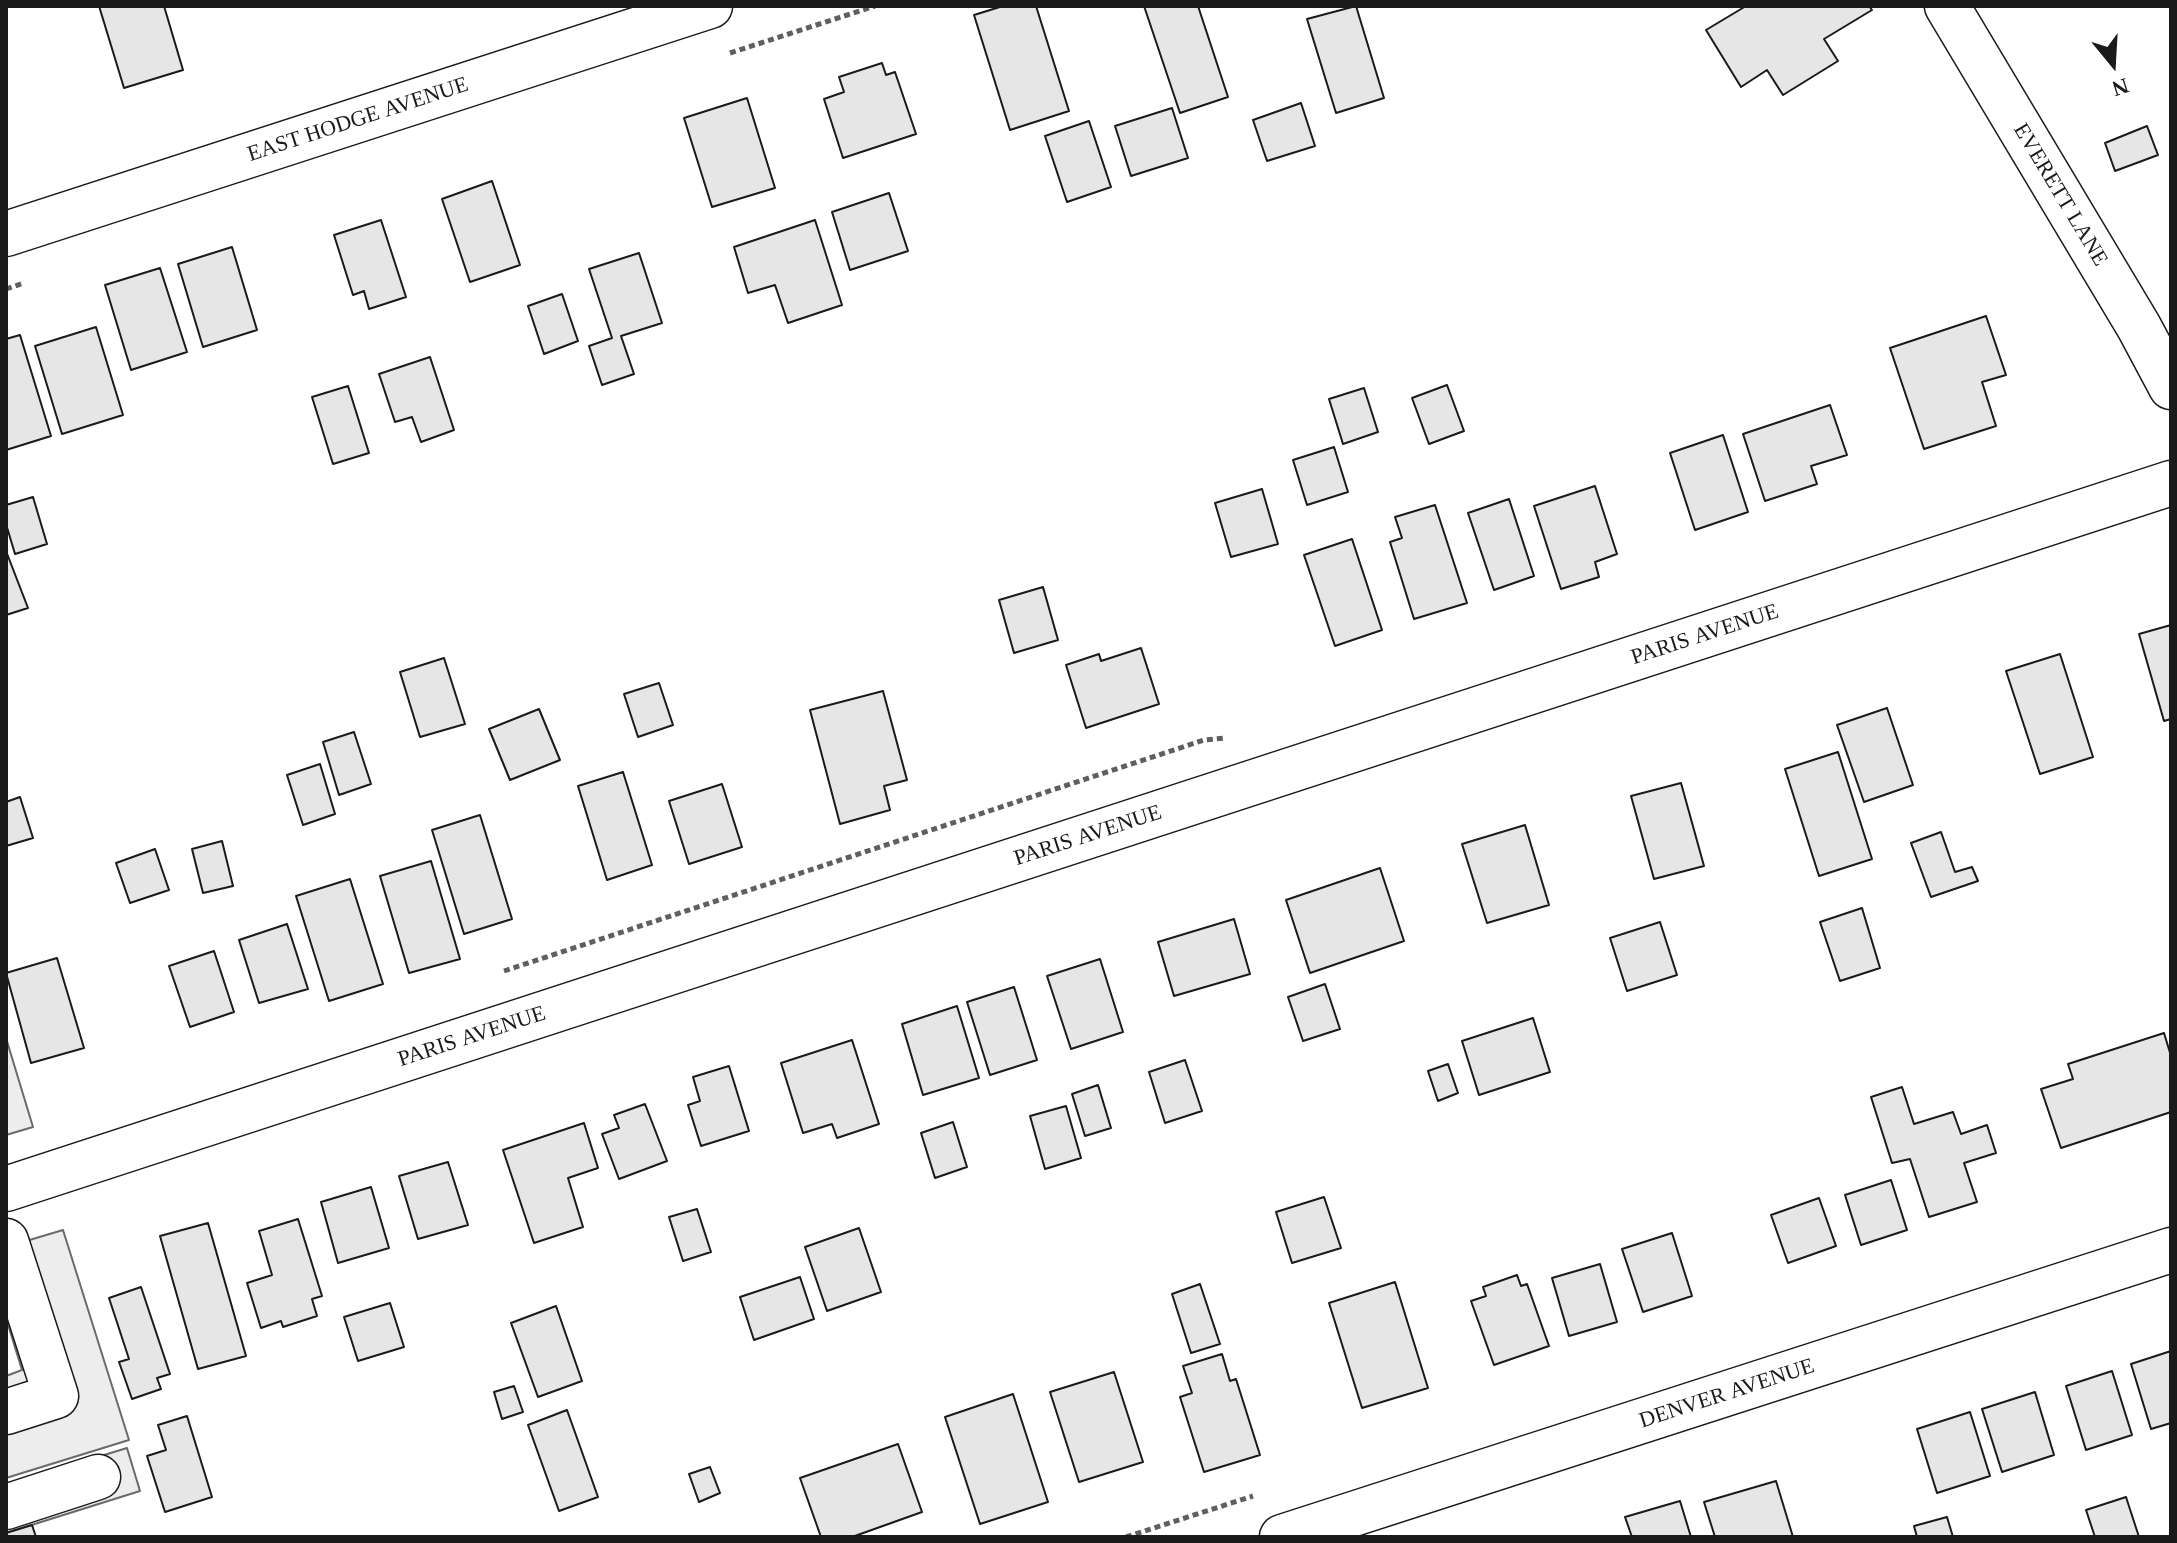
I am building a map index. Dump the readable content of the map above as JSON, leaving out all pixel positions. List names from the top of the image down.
{
  "streets": {
    "street": [
      "EAST HODGE AVENUE",
      "EVERETT LANE",
      "PARIS AVENUE",
      "DENVER AVENUE"
    ]
  },
  "north": "bottom"
}
